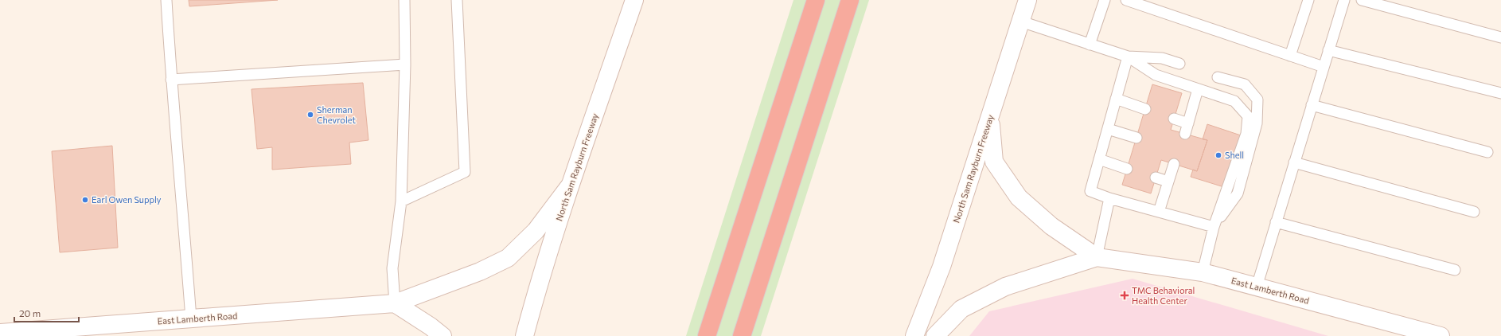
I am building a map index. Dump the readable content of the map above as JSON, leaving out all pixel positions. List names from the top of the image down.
{
  "streets": {
    "main road": ["North Sam Rayburn Freeway", "East Lamberth Road"]
  },
  "crossings": [
    ["North Sam Rayburn Freeway", "East Lamberth Road"]
  ],
  "places": {
    "other": ["Sherman Chevrolet", "Shell", "Earl Owen Supply"],
    "health": ["TMC Behavioral Health Center"]
  },
  "scale_bar": "20 m"
}
